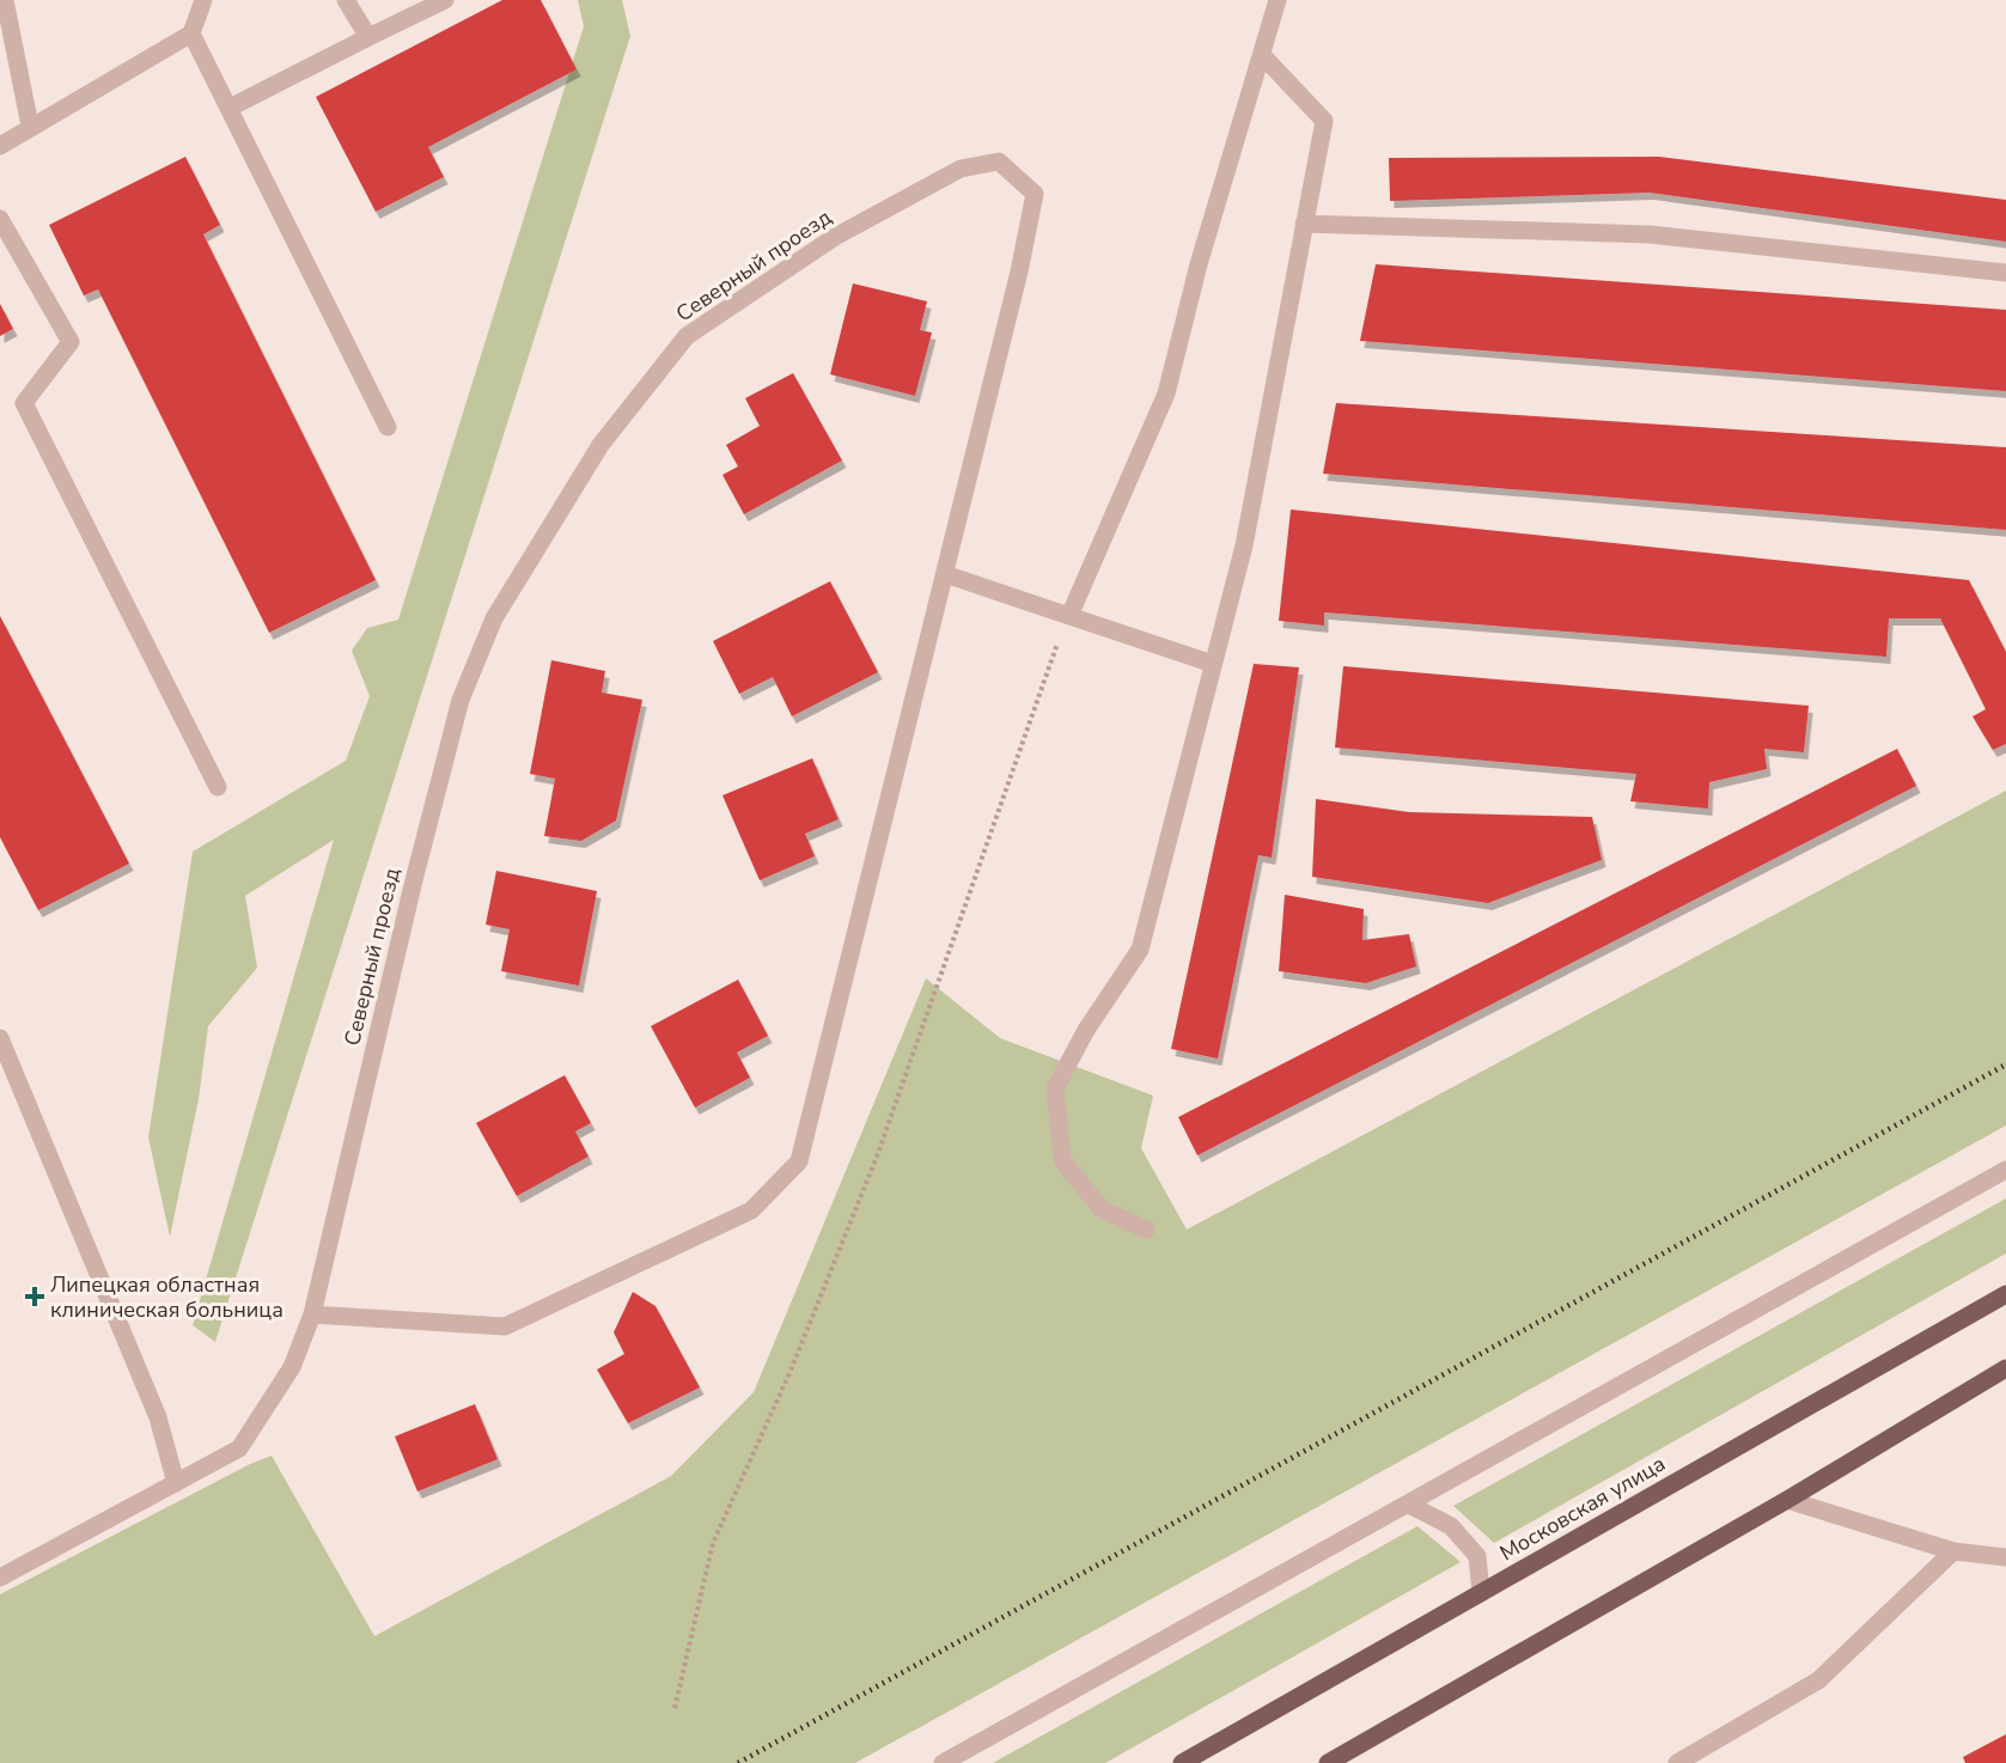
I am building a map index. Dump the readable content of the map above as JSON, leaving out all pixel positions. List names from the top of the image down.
{
  "streets": {
    "main road": ["Московская улица"],
    "street": ["Северный проезд"]
  },
  "places": {
    "health": ["Липецкая областная клиническая больница"]
  }
}
